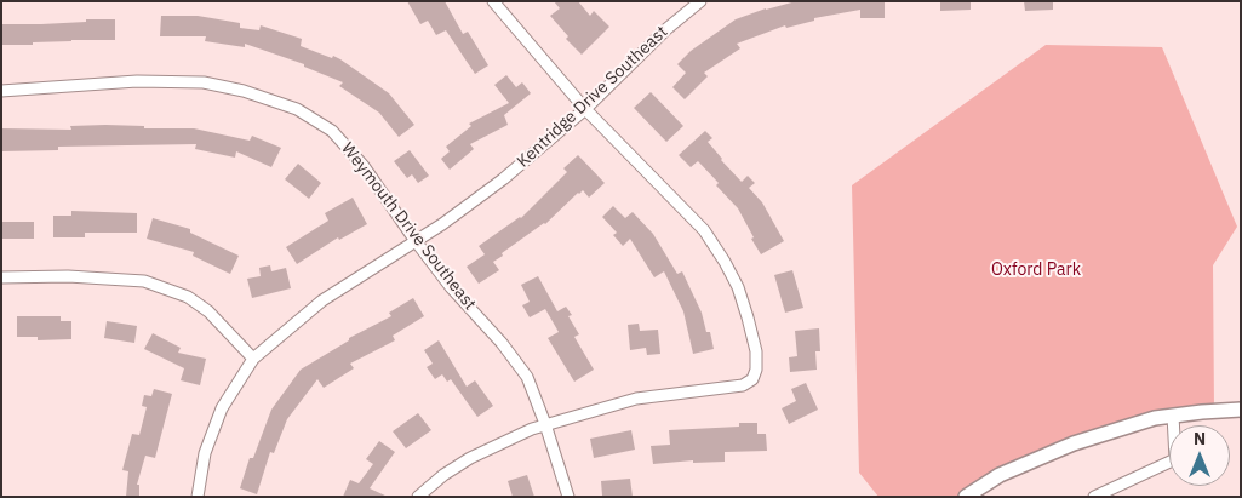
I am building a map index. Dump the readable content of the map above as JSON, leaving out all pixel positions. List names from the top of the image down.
{
  "streets": {
    "street": ["Kentridge Drive Southeast", "Weymouth Drive Southeast"]
  },
  "crossings": [
    ["Kentridge Drive Southeast", "Weymouth Drive Southeast"]
  ],
  "parks": ["Oxford Park"],
  "north": "top"
}
